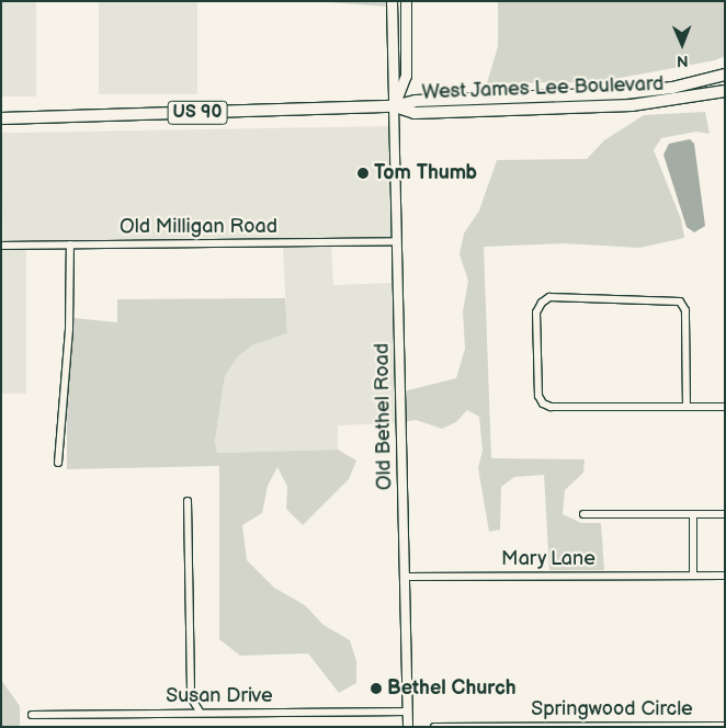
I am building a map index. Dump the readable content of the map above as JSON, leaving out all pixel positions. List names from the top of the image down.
{
  "streets": {
    "main road": ["West James Lee Boulevard", "US 90"],
    "street": [
      "Old Milligan Road",
      "Old Bethel Road",
      "Mary Lane",
      "Susan Drive",
      "Springwood Circle"
    ]
  },
  "crossings": [
    ["West James Lee Boulevard", "Old Bethel Road"],
    ["Old Milligan Road", "Old Bethel Road"],
    ["Old Bethel Road", "Mary Lane"],
    ["Old Bethel Road", "Susan Drive"]
  ],
  "places": ["Tom Thumb", "Bethel Church"],
  "north": "bottom"
}
